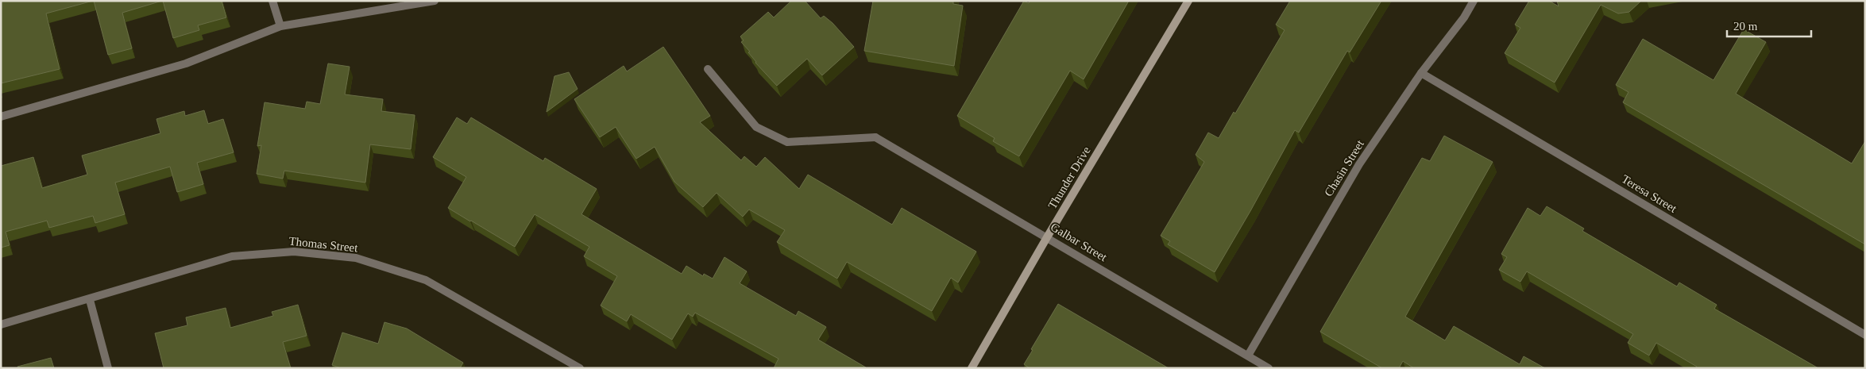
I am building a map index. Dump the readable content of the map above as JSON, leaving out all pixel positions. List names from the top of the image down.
{
  "streets": {
    "street": [
      "Chasin Street",
      "Thunder Drive",
      "Teresa Street",
      "Galbar Street",
      "Thomas Street"
    ]
  },
  "crossings": [
    ["Chasin Street", "Teresa Street"],
    ["Chasin Street", "Galbar Street"],
    ["Thunder Drive", "Galbar Street"]
  ],
  "scale_bar": "20 m"
}
